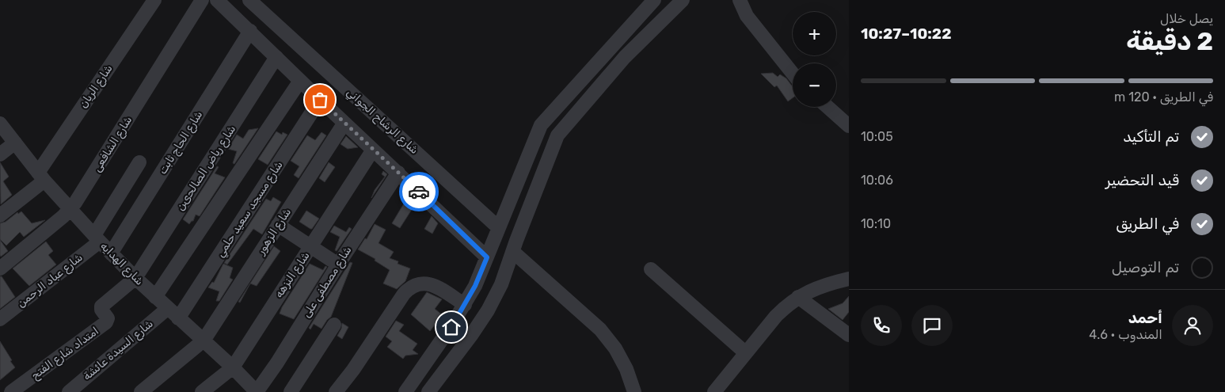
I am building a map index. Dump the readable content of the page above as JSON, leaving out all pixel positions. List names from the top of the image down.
{
  "streets": {
    "street": [
      "شارع الريان",
      "شارع الرشاح الجواني",
      "شارع الحاج ثابت",
      "شارع الشافعى",
      "شارع رياض الصالحىن",
      "شارع مسجد سعيد حلمي",
      "شارع الزهور",
      "شارع الهدايه",
      "شارع النزهه",
      "شارع عباد الرحمن",
      "شارع مصطفى على",
      "شارع السيدة عائشة",
      "امتداد شارع الفتح"
    ]
  },
  "crossings": [
    ["شارع الريان", "شارع الهدايه"],
    ["شارع الحاج ثابت", "شارع الهدايه"],
    ["شارع الشافعى", "شارع الهدايه"],
    ["شارع رياض الصالحىن", "شارع الهدايه"],
    ["شارع رياض الصالحىن", "امتداد شارع الفتح"],
    ["شارع مسجد سعيد حلمي", "شارع الهدايه"],
    ["شارع الزهور", "شارع الهدايه"],
    ["شارع الهدايه", "شارع النزهه"],
    ["شارع الهدايه", "شارع عباد الرحمن"],
    ["شارع الهدايه", "شارع مصطفى على"],
    ["شارع الهدايه", "شارع السيدة عائشة"],
    ["شارع الهدايه", "امتداد شارع الفتح"]
  ],
  "page": {
    "heading": ["2 دقيقة", "يصل خلال", "10:22–10:27"],
    "panel": ["أحمد", "المندوب · 4.6"],
    "map_buttons": ["+", "−"],
    "bar": "في الطريق · 120 m",
    "list": [
      ["تم التأكيد", "10:05"],
      ["قيد التحضير", "10:06"],
      ["في الطريق", "10:10"],
      "تم التوصيل"
    ]
  }
}
